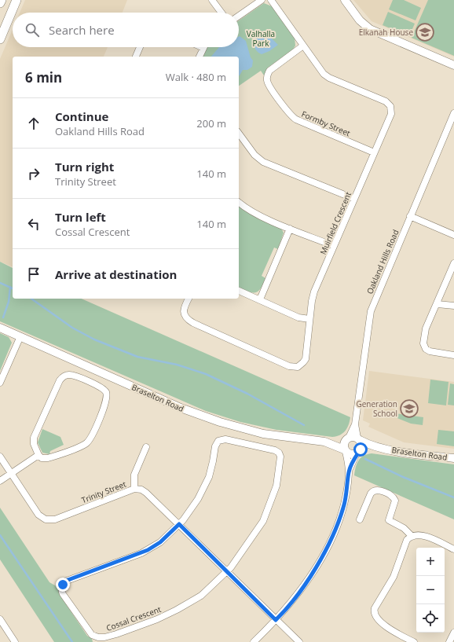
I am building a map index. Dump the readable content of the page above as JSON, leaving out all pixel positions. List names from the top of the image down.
{
  "streets": {
    "street": [
      "Formby Street",
      "Muirfield Crescent",
      "Oakland Hills Road",
      "Braselton Road",
      "Trinity Street",
      "Cossal Crescent"
    ]
  },
  "crossings": [
    ["Formby Street", "Muirfield Crescent"],
    ["Oakland Hills Road", "Braselton Road"],
    ["Trinity Street", "Cossal Crescent"]
  ],
  "parks": ["Valhalla Park"],
  "places": {
    "school or university": ["Elkanah House", "Generation School"]
  },
  "page": {
    "search": "Search here",
    "heading": ["6 min", "Walk · 480 m"],
    "list": [
      ["Continue", "Oakland Hills Road", "200 m"],
      ["Turn right", "Trinity Street", "140 m"],
      ["Turn left", "Cossal Crescent", "140 m"],
      "Arrive at destination"
    ],
    "map_buttons": ["+", "−"]
  }
}
